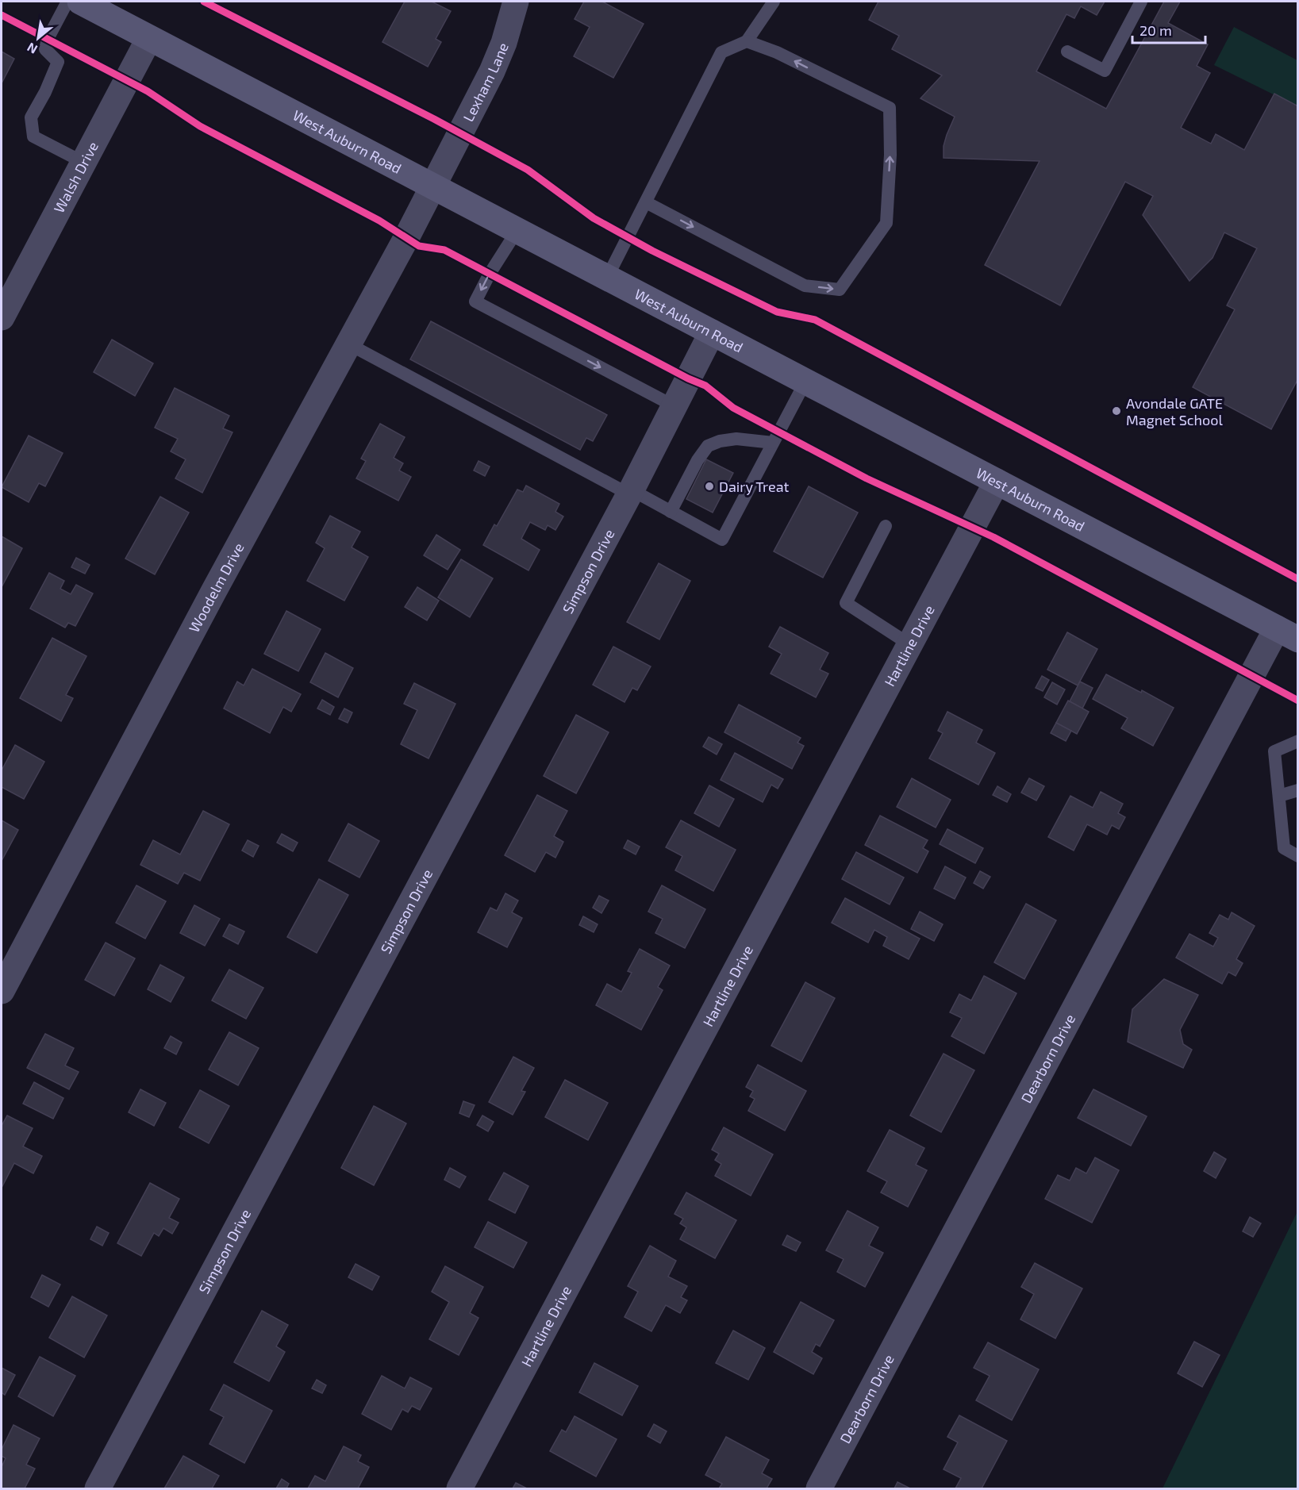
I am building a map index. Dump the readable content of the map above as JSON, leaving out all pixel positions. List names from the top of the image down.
{
  "streets": {
    "main road": ["West Auburn Road"],
    "street": [
      "Lexham Lane",
      "Walsh Drive",
      "Simpson Drive",
      "Woodelm Drive",
      "Hartline Drive",
      "Dearborn Drive"
    ]
  },
  "crossings": [
    ["Lexham Lane", "West Auburn Road"],
    ["Lexham Lane", "Woodelm Drive"],
    ["West Auburn Road", "Walsh Drive"],
    ["West Auburn Road", "Simpson Drive"],
    ["West Auburn Road", "Woodelm Drive"],
    ["West Auburn Road", "Hartline Drive"],
    ["West Auburn Road", "Dearborn Drive"]
  ],
  "places": ["Avondale GATE Magnet School", "Dairy Treat"],
  "scale_bar": "20 m",
  "north": "bottom left"
}
